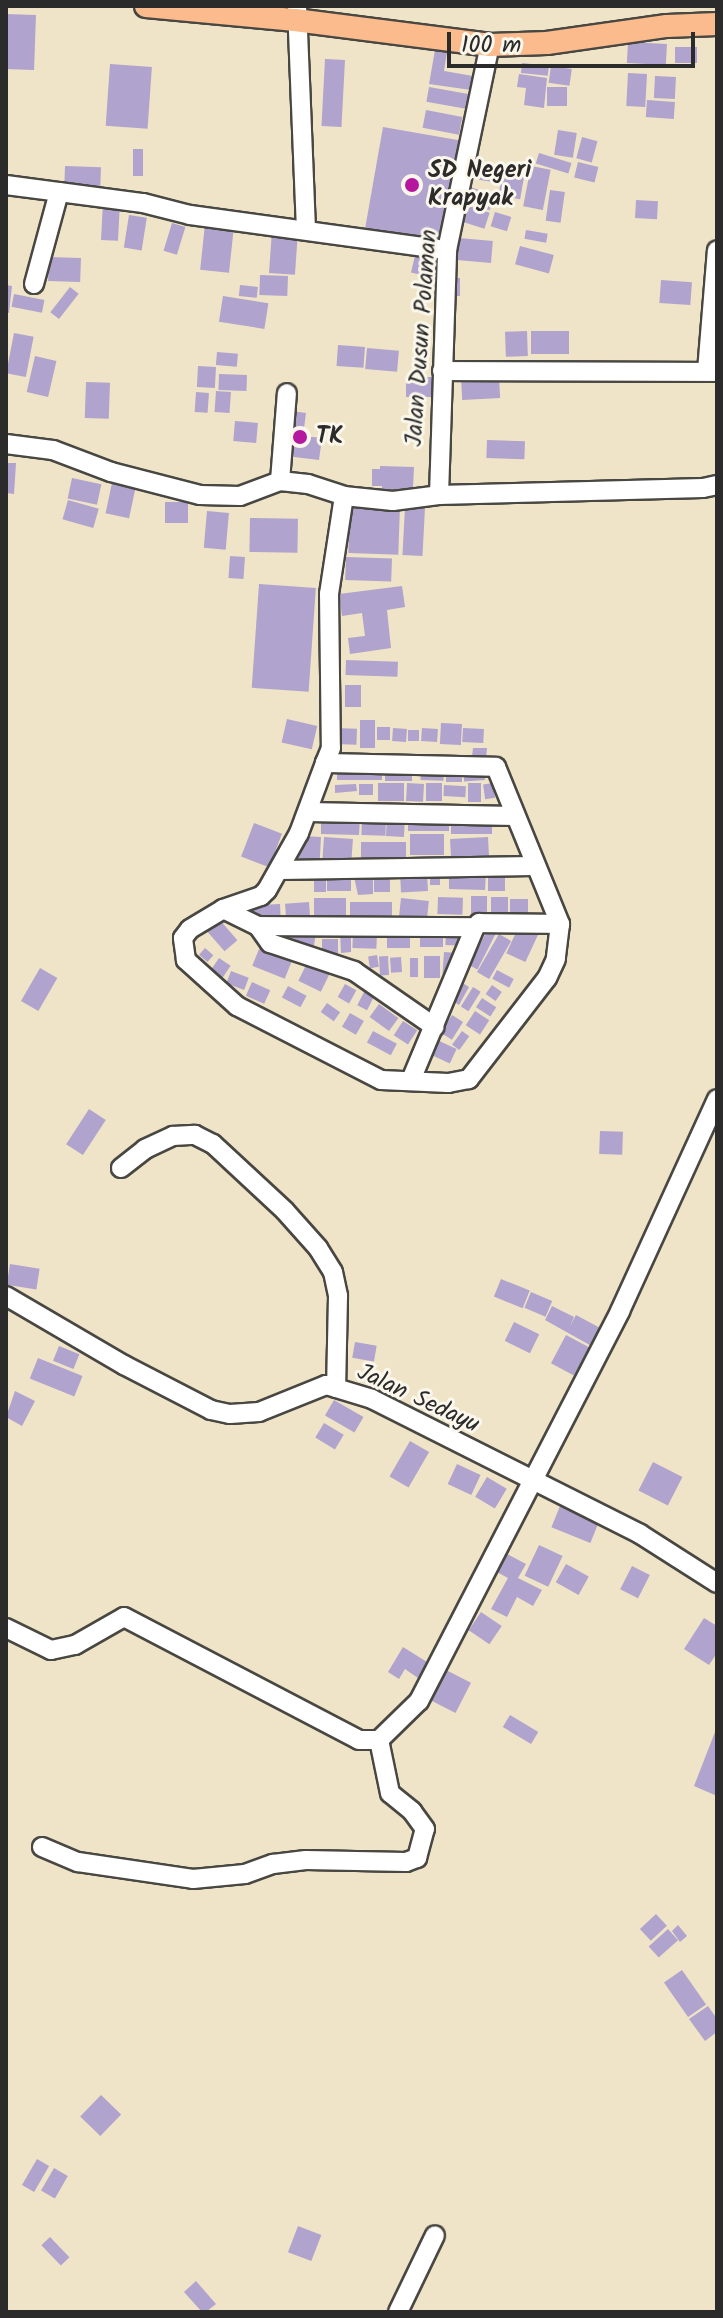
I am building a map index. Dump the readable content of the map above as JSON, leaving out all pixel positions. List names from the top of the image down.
{
  "streets": {
    "street": ["Jalan Dusun Polaman", "Jalan Sedayu"]
  },
  "places": ["SD Negeri Krapyak", "TK"],
  "scale_bar": "100 m"
}
